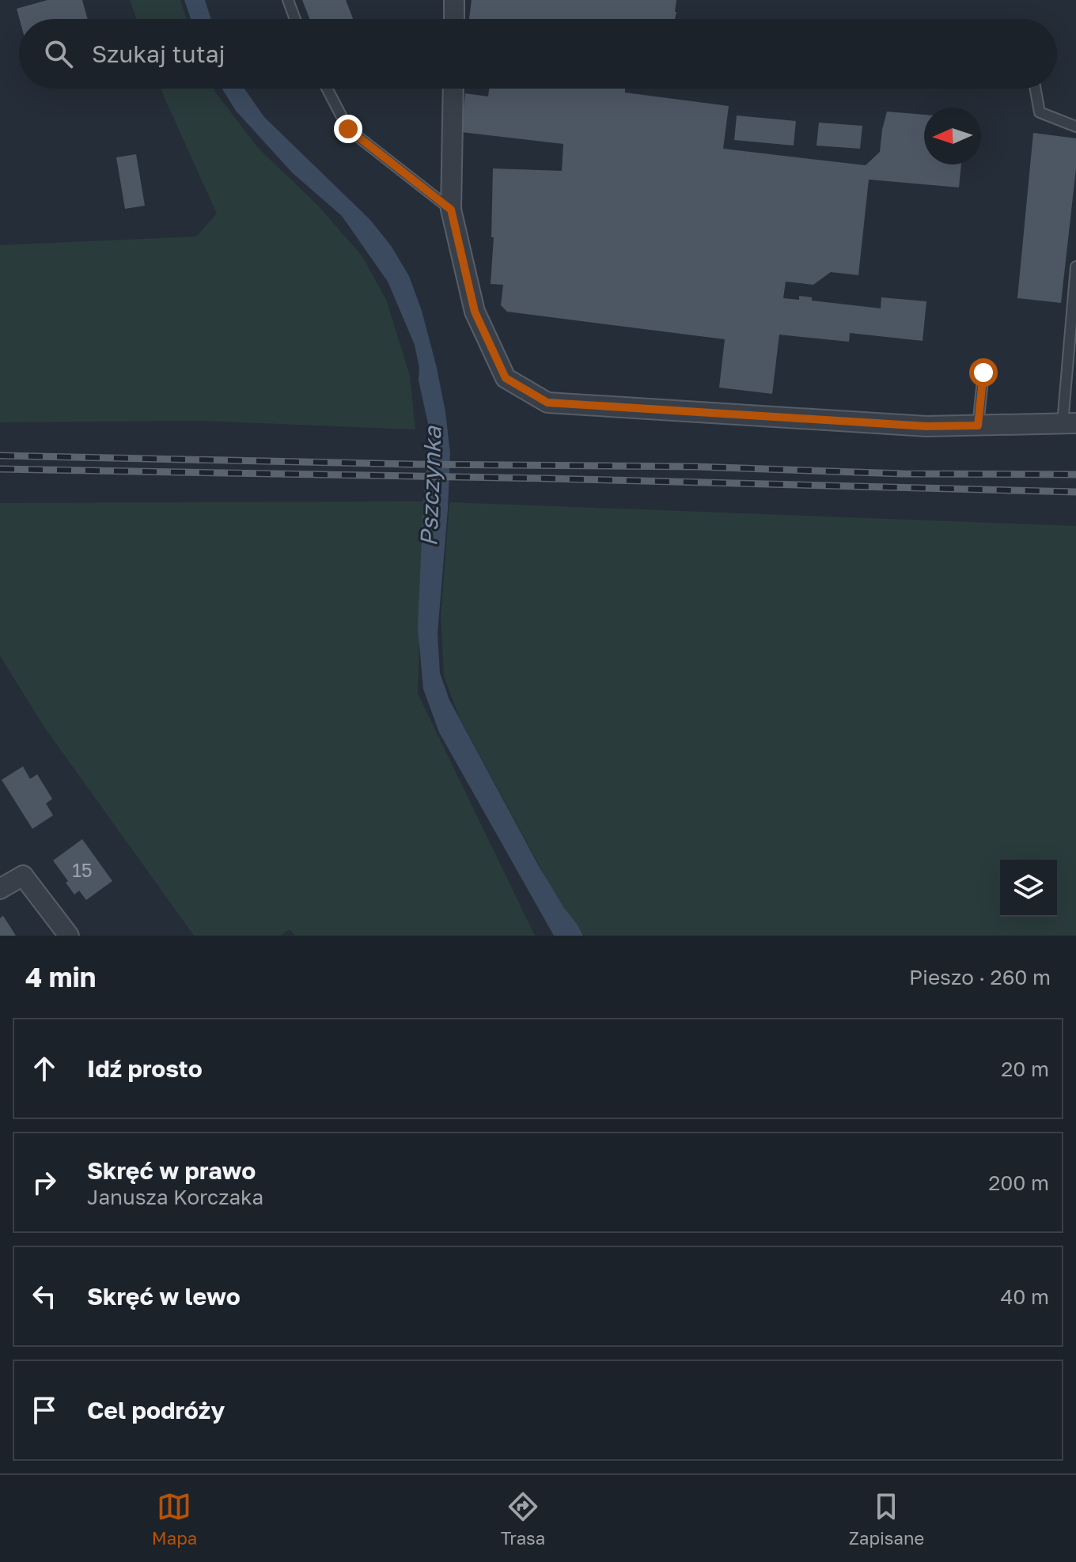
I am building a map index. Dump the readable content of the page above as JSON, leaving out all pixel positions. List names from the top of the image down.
{
  "water": ["Pszczynka"],
  "house_numbers": ["15"],
  "north": "left",
  "page": {
    "search": "Szukaj tutaj",
    "heading": ["4 min", "Pieszo · 260 m"],
    "list": [
      ["Idź prosto", "20 m"],
      ["Skręć w prawo", "Janusza Korczaka", "200 m"],
      ["Skręć w lewo", "40 m"],
      "Cel podróży"
    ],
    "nav": ["Mapa", "Trasa", "Zapisane"]
  }
}
